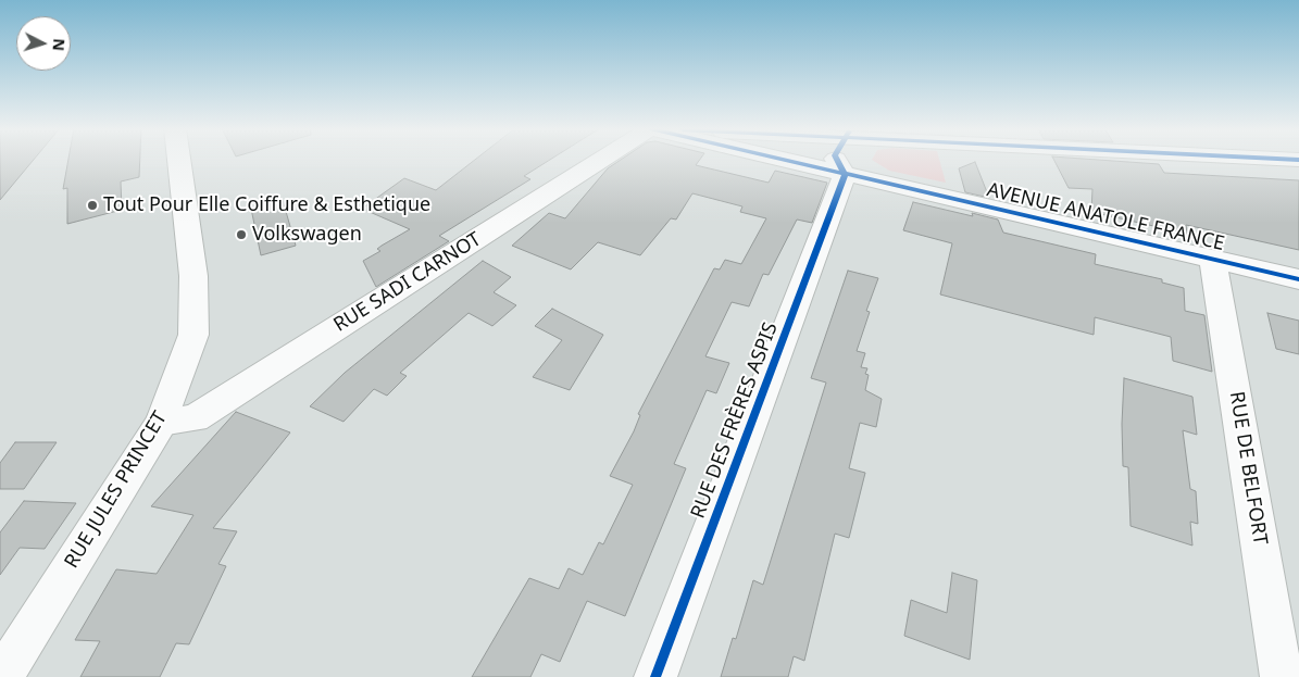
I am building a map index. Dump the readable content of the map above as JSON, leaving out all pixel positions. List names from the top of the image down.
{
  "streets": {
    "street": [
      "AVENUE ANATOLE FRANCE",
      "RUE SADI CARNOT",
      "RUE DES FRÈRES ASPIS",
      "RUE DE BELFORT",
      "RUE JULES PRINCET"
    ]
  },
  "crossings": [
    ["AVENUE ANATOLE FRANCE", "RUE DES FRÈRES ASPIS"],
    ["AVENUE ANATOLE FRANCE", "RUE DE BELFORT"],
    ["RUE SADI CARNOT", "RUE JULES PRINCET"]
  ],
  "places": ["Tout Pour Elle Coiffure & Esthetique", "Volkswagen"],
  "north": "right"
}
